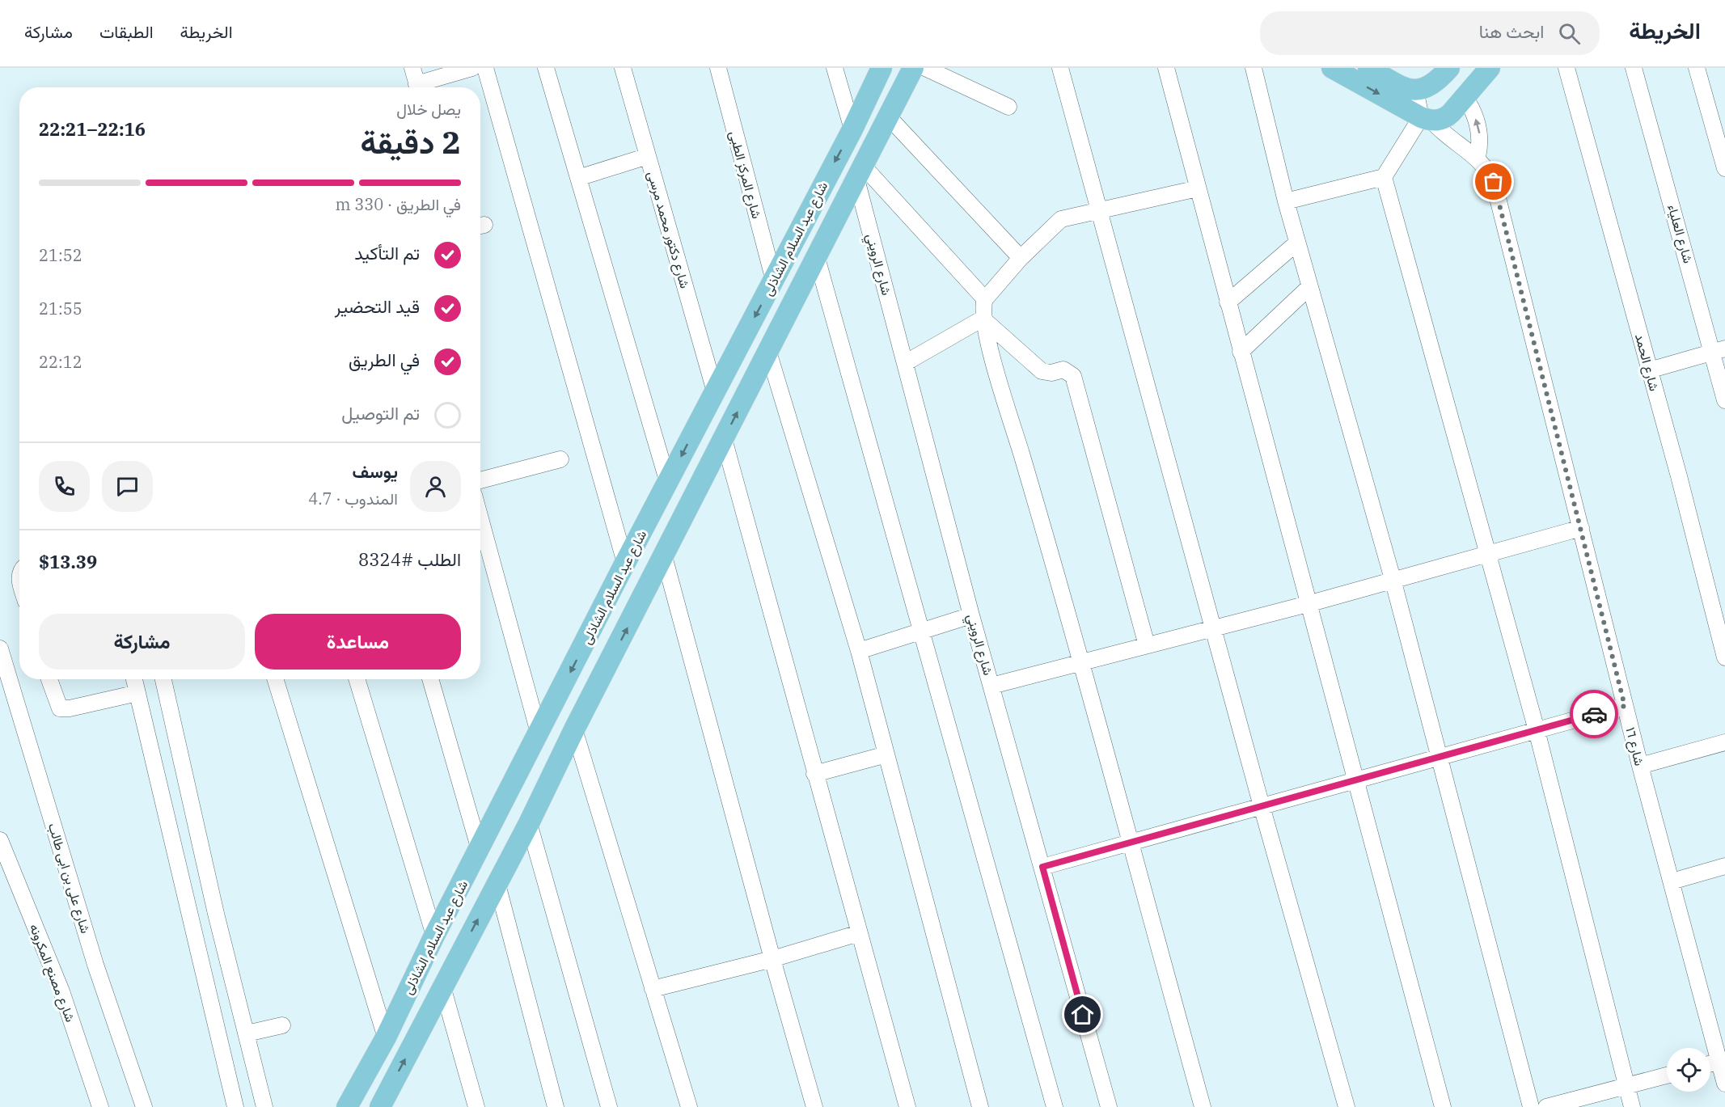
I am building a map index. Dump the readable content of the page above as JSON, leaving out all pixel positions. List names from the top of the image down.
{
  "streets": {
    "main road": ["شارع عبد السلام الشاذلى"],
    "street": [
      "شارع المركز الطبى",
      "شارع دكتور محمد مرسى",
      "شارع العلياء",
      "شارع الرويني",
      "شارع الحمد",
      "شارع ١٦",
      "شارع على بن ابى طالب",
      "شارع مصنع المكرونه"
    ]
  },
  "crossings": [
    ["شارع المركز الطبى", "شارع عبد السلام الشاذلى"],
    ["شارع دكتور محمد مرسى", "شارع عبد السلام الشاذلى"],
    ["شارع عبد السلام الشاذلى", "شارع الرويني"]
  ],
  "page": {
    "header": "الخريطة",
    "search": "ابحث هنا",
    "nav": ["الخريطة", "الطبقات", "مشاركة"],
    "heading": ["2 دقيقة", "يصل خلال", "22:16–22:21"],
    "panel": [
      "يوسف",
      "المندوب · 4.7",
      "الطلب #8324",
      "$13.39"
    ],
    "bar": "في الطريق · 330 m",
    "list": [
      ["تم التأكيد", "21:52"],
      ["قيد التحضير", "21:55"],
      ["في الطريق", "22:12"],
      "تم التوصيل"
    ],
    "buttons": ["مساعدة", "مشاركة"]
  }
}
